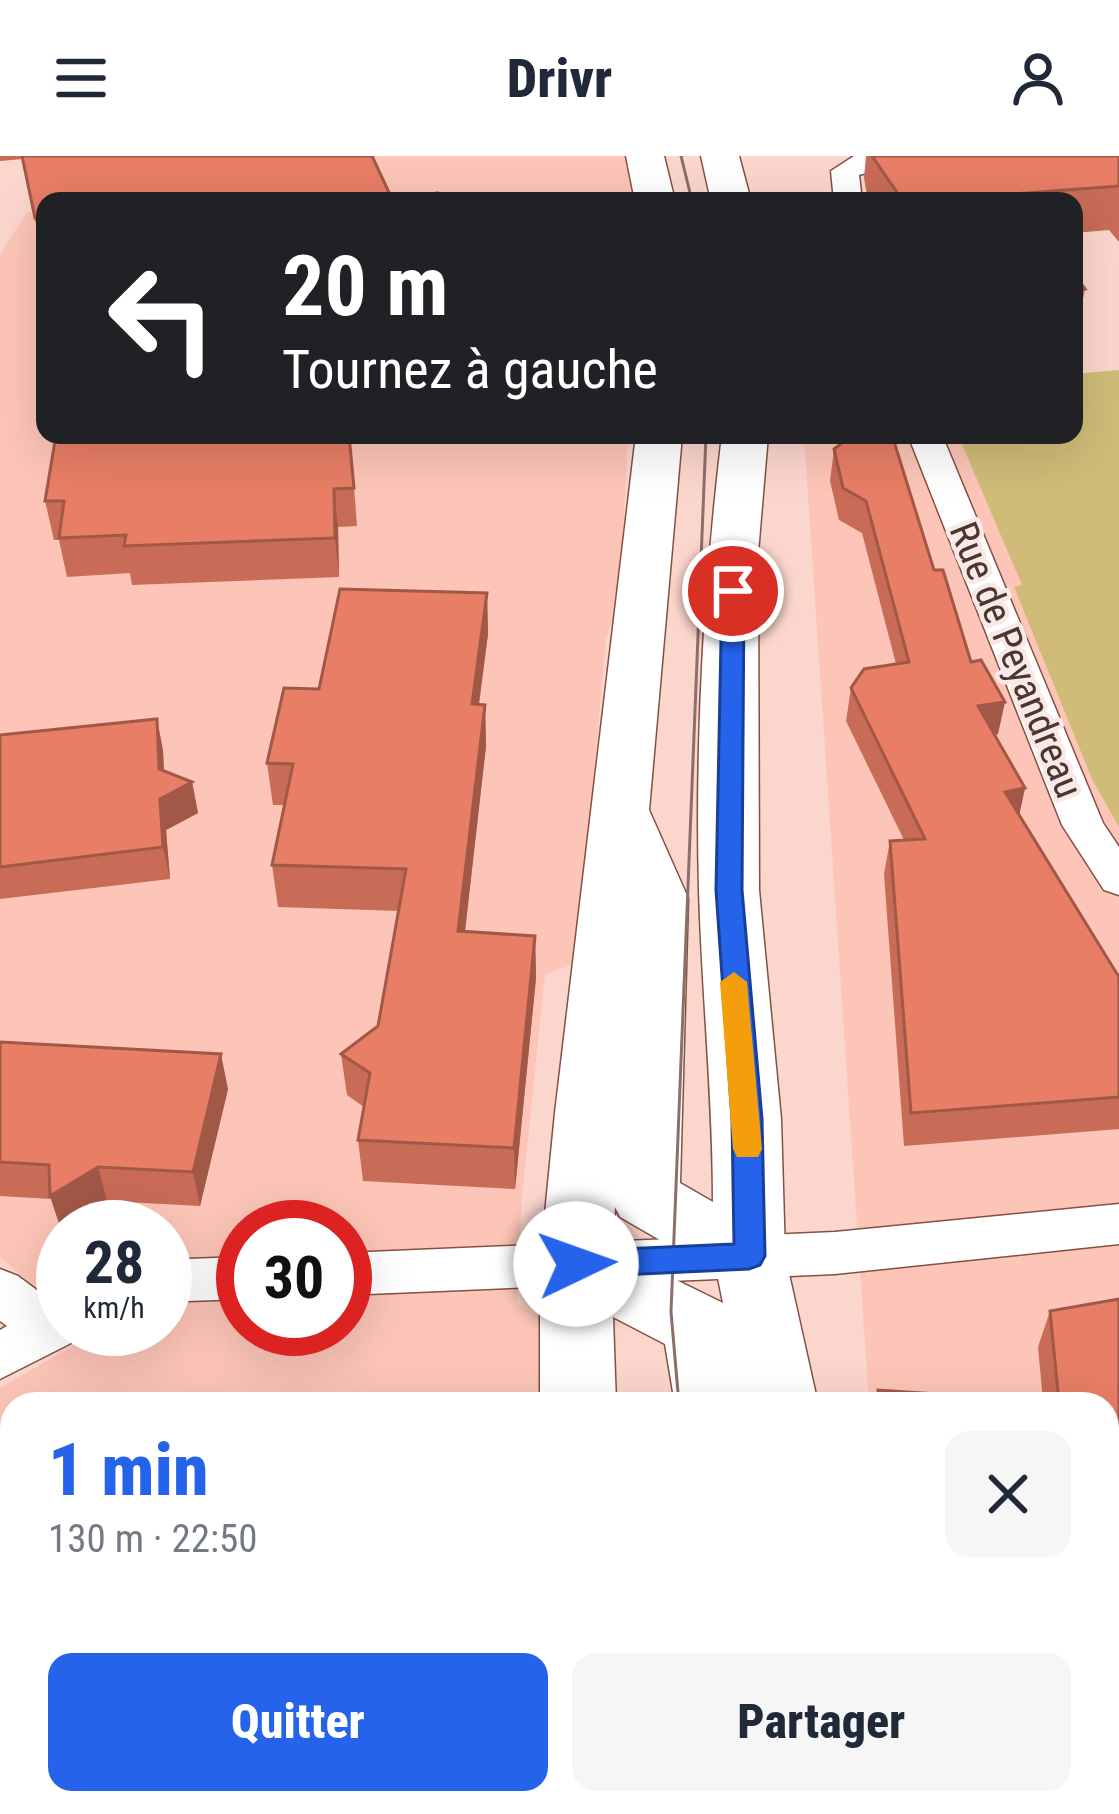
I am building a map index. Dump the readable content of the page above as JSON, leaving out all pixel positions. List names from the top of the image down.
{
  "streets": {
    "street": ["Rue de Peyandreau"]
  },
  "page": {
    "header": "Drivr",
    "turn": ["20 m", "Tournez à gauche"],
    "speed": "28 km/h",
    "limit": "30",
    "heading": ["1 min", "130 m · 22:50"],
    "buttons": ["Quitter", "Partager"]
  }
}
